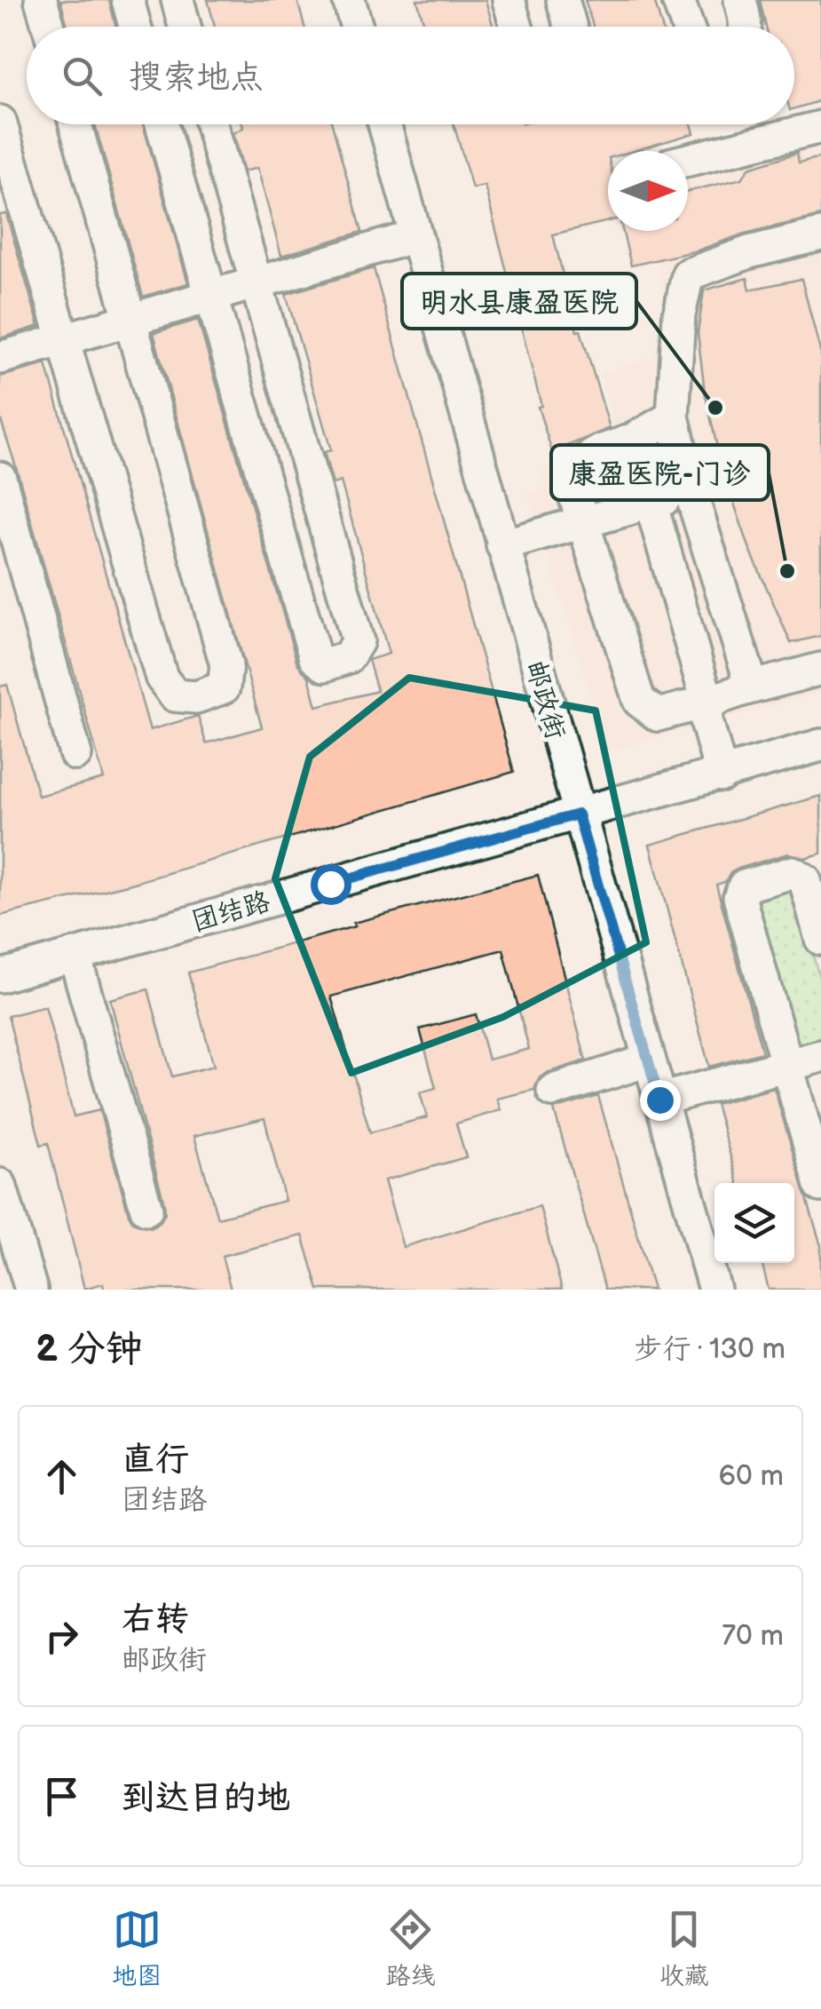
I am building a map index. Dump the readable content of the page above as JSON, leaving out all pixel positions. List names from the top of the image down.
{
  "streets": {
    "street": ["邮政街", "团结路"]
  },
  "crossings": [
    ["邮政街", "团结路"]
  ],
  "places": ["明水县康盈医院", "康盈医院-门诊"],
  "north": "right",
  "page": {
    "search": "搜索地点",
    "heading": ["2 分钟", "步行 · 130 m"],
    "list": [
      ["直行", "团结路", "60 m"],
      ["右转", "邮政街", "70 m"],
      "到达目的地"
    ],
    "nav": ["地图", "路线", "收藏"]
  }
}
